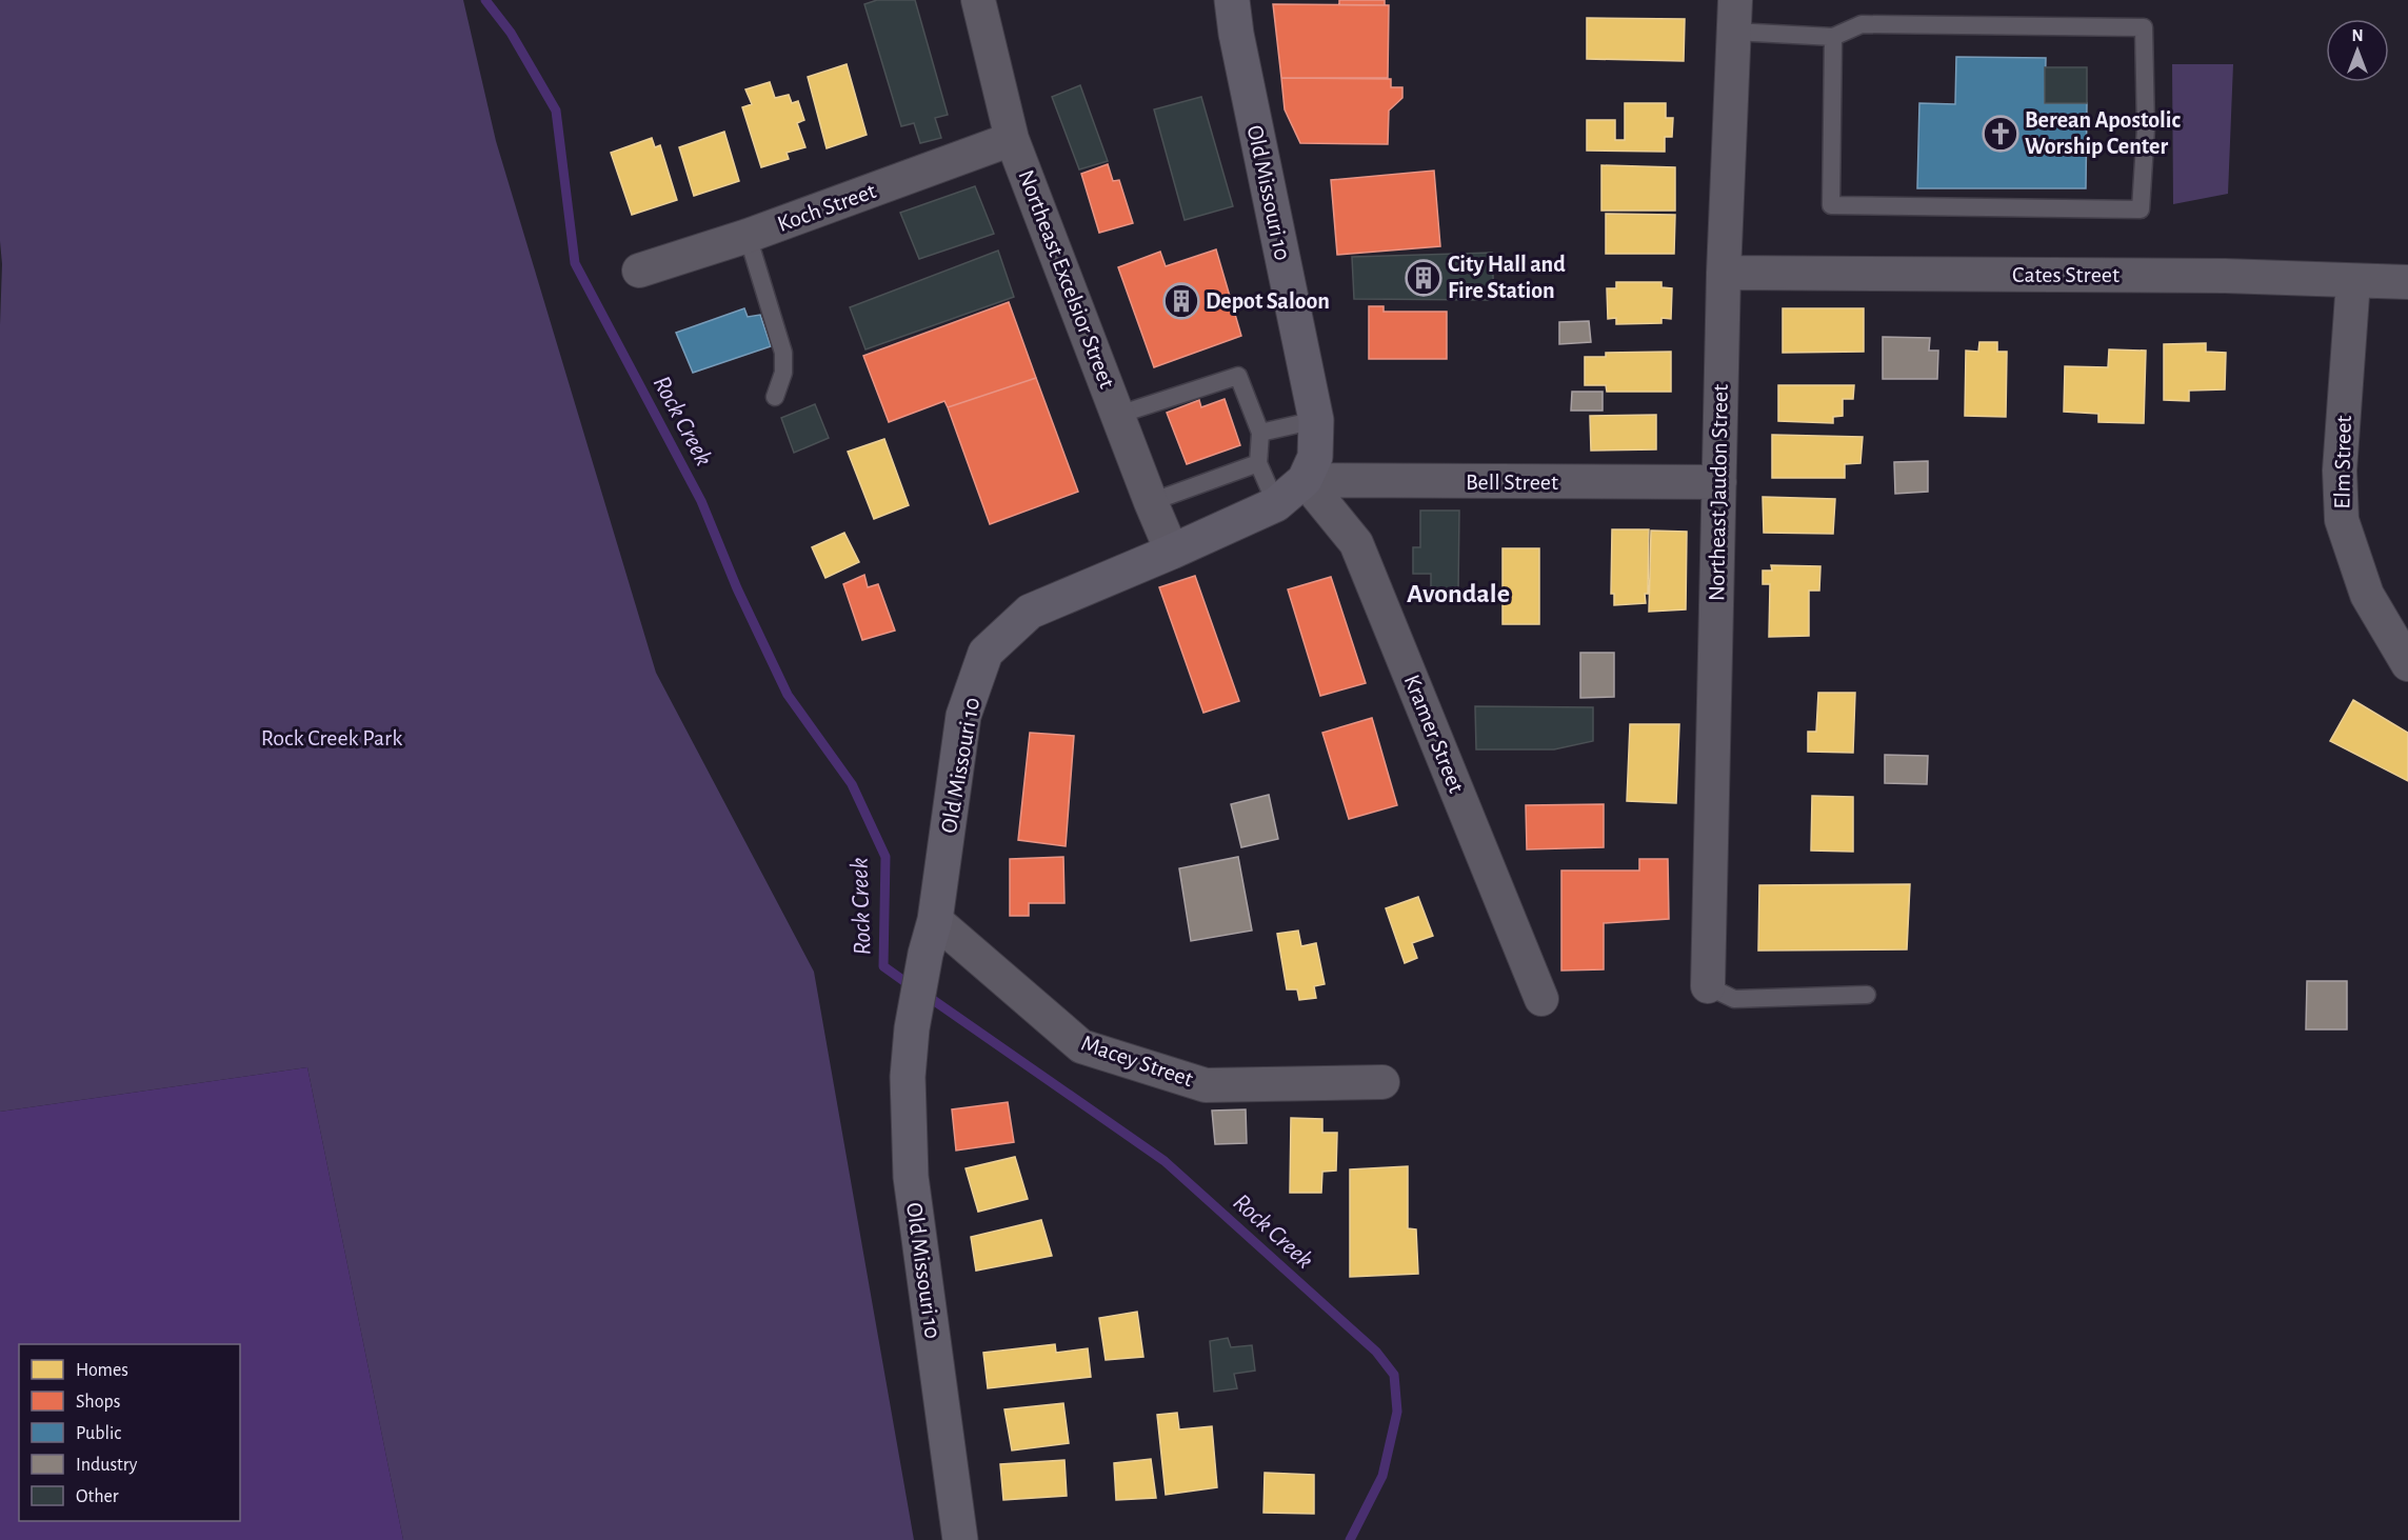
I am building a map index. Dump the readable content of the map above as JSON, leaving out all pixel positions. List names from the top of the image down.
{
  "streets": {
    "street": [
      "Old Missouri 10",
      "Koch Street",
      "Cates Street",
      "Northeast Excelsior Street",
      "Elm Street",
      "Bell Street",
      "Northeast Jaudon Street",
      "Kramer Street",
      "Macey Street"
    ]
  },
  "crossings": [
    ["Old Missouri 10", "Northeast Excelsior Street"],
    ["Old Missouri 10", "Bell Street"],
    ["Old Missouri 10", "Kramer Street"],
    ["Old Missouri 10", "Macey Street"],
    ["Koch Street", "Northeast Excelsior Street"],
    ["Cates Street", "Elm Street"],
    ["Cates Street", "Northeast Jaudon Street"],
    ["Bell Street", "Northeast Jaudon Street"],
    ["Bell Street", "Kramer Street"]
  ],
  "districts": ["Avondale"],
  "water": ["Rock Creek"],
  "parks": ["Rock Creek Park"],
  "places": {
    "church": ["Berean Apostolic Worship Center"],
    "building": ["City Hall and Fire Station", "Depot Saloon"]
  },
  "legend": [
    "Homes",
    "Shops",
    "Public",
    "Industry",
    "Other"
  ],
  "north": "top"
}
